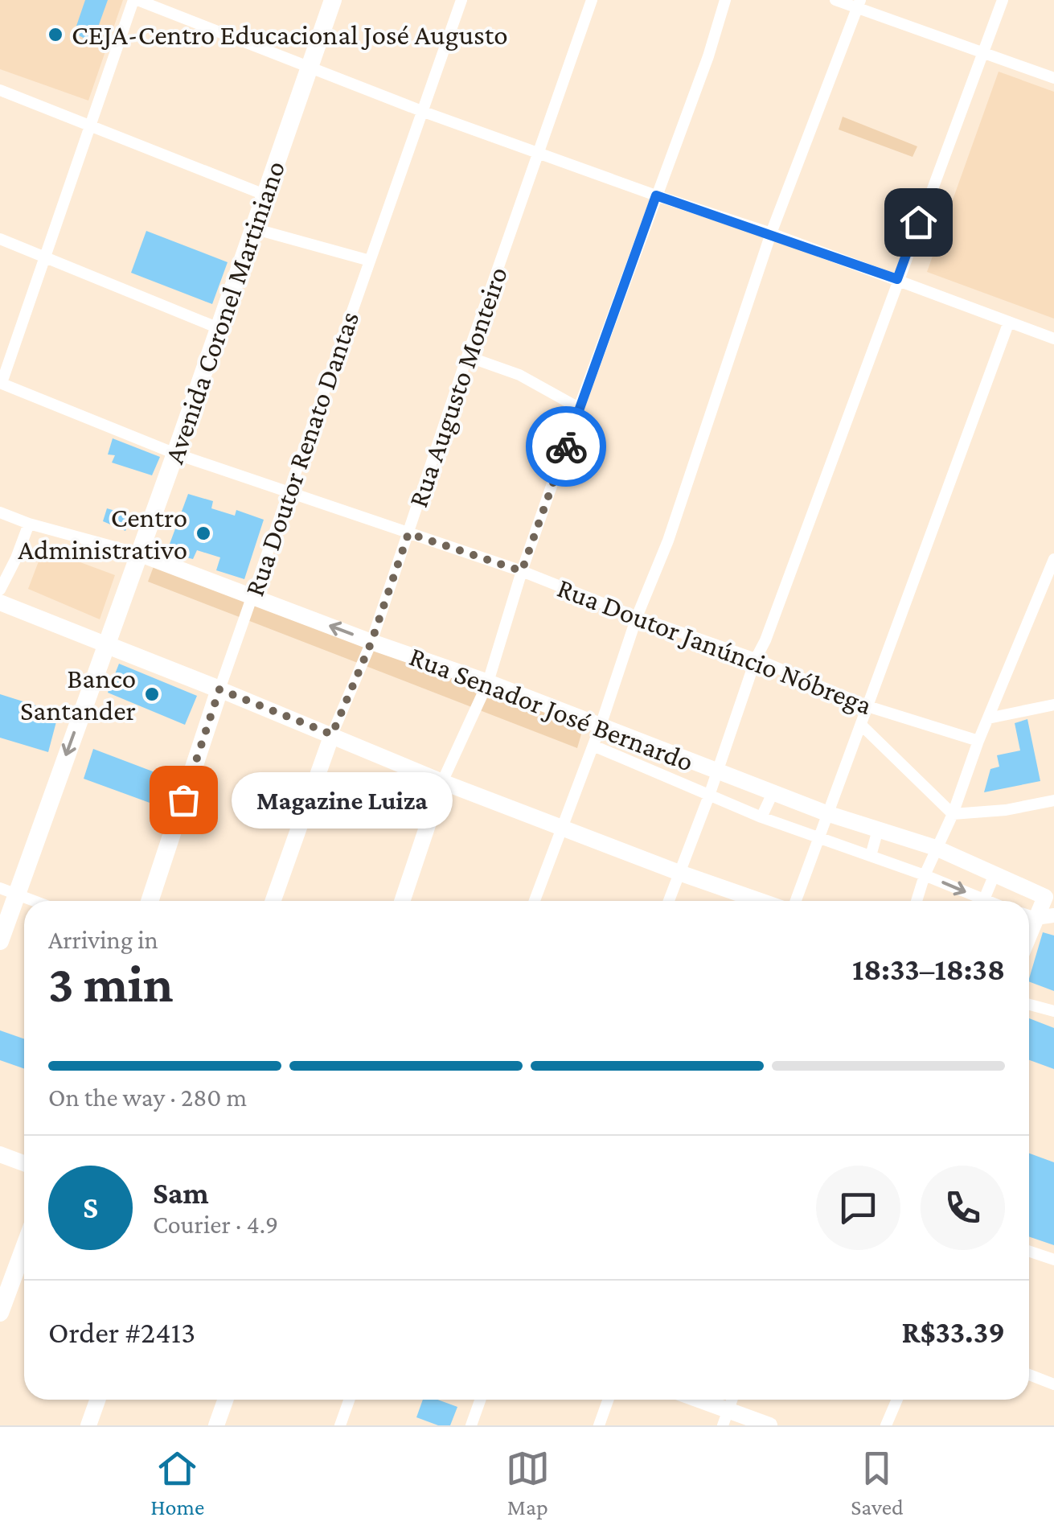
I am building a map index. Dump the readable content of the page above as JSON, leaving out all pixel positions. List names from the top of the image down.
{
  "streets": {
    "main road": [
      "Avenida Coronel Martiniano",
      "Rua Augusto Monteiro",
      "Rua Doutor Renato Dantas",
      "Rua Senador José Bernardo"
    ],
    "street": ["Rua Doutor Janúncio Nóbrega"]
  },
  "crossings": [
    ["Avenida Coronel Martiniano", "Rua Doutor Janúncio Nóbrega"],
    ["Avenida Coronel Martiniano", "Rua Senador José Bernardo"],
    ["Rua Augusto Monteiro", "Rua Doutor Janúncio Nóbrega"],
    ["Rua Augusto Monteiro", "Rua Senador José Bernardo"],
    ["Rua Doutor Renato Dantas", "Rua Doutor Janúncio Nóbrega"],
    ["Rua Doutor Renato Dantas", "Rua Senador José Bernardo"]
  ],
  "places": [
    "CEJA-Centro Educacional José Augusto",
    "Centro Administrativo",
    "Banco Santander",
    "Magazine Luiza"
  ],
  "page": {
    "bubble": "Magazine Luiza",
    "heading": ["3 min", "Arriving in", "18:33–18:38"],
    "panel": [
      "Sam",
      "Courier · 4.9",
      "Order #2413",
      "R$33.39"
    ],
    "bar": "On the way · 280 m",
    "round": "S",
    "tabs": ["Home", "Map", "Saved"]
  }
}
